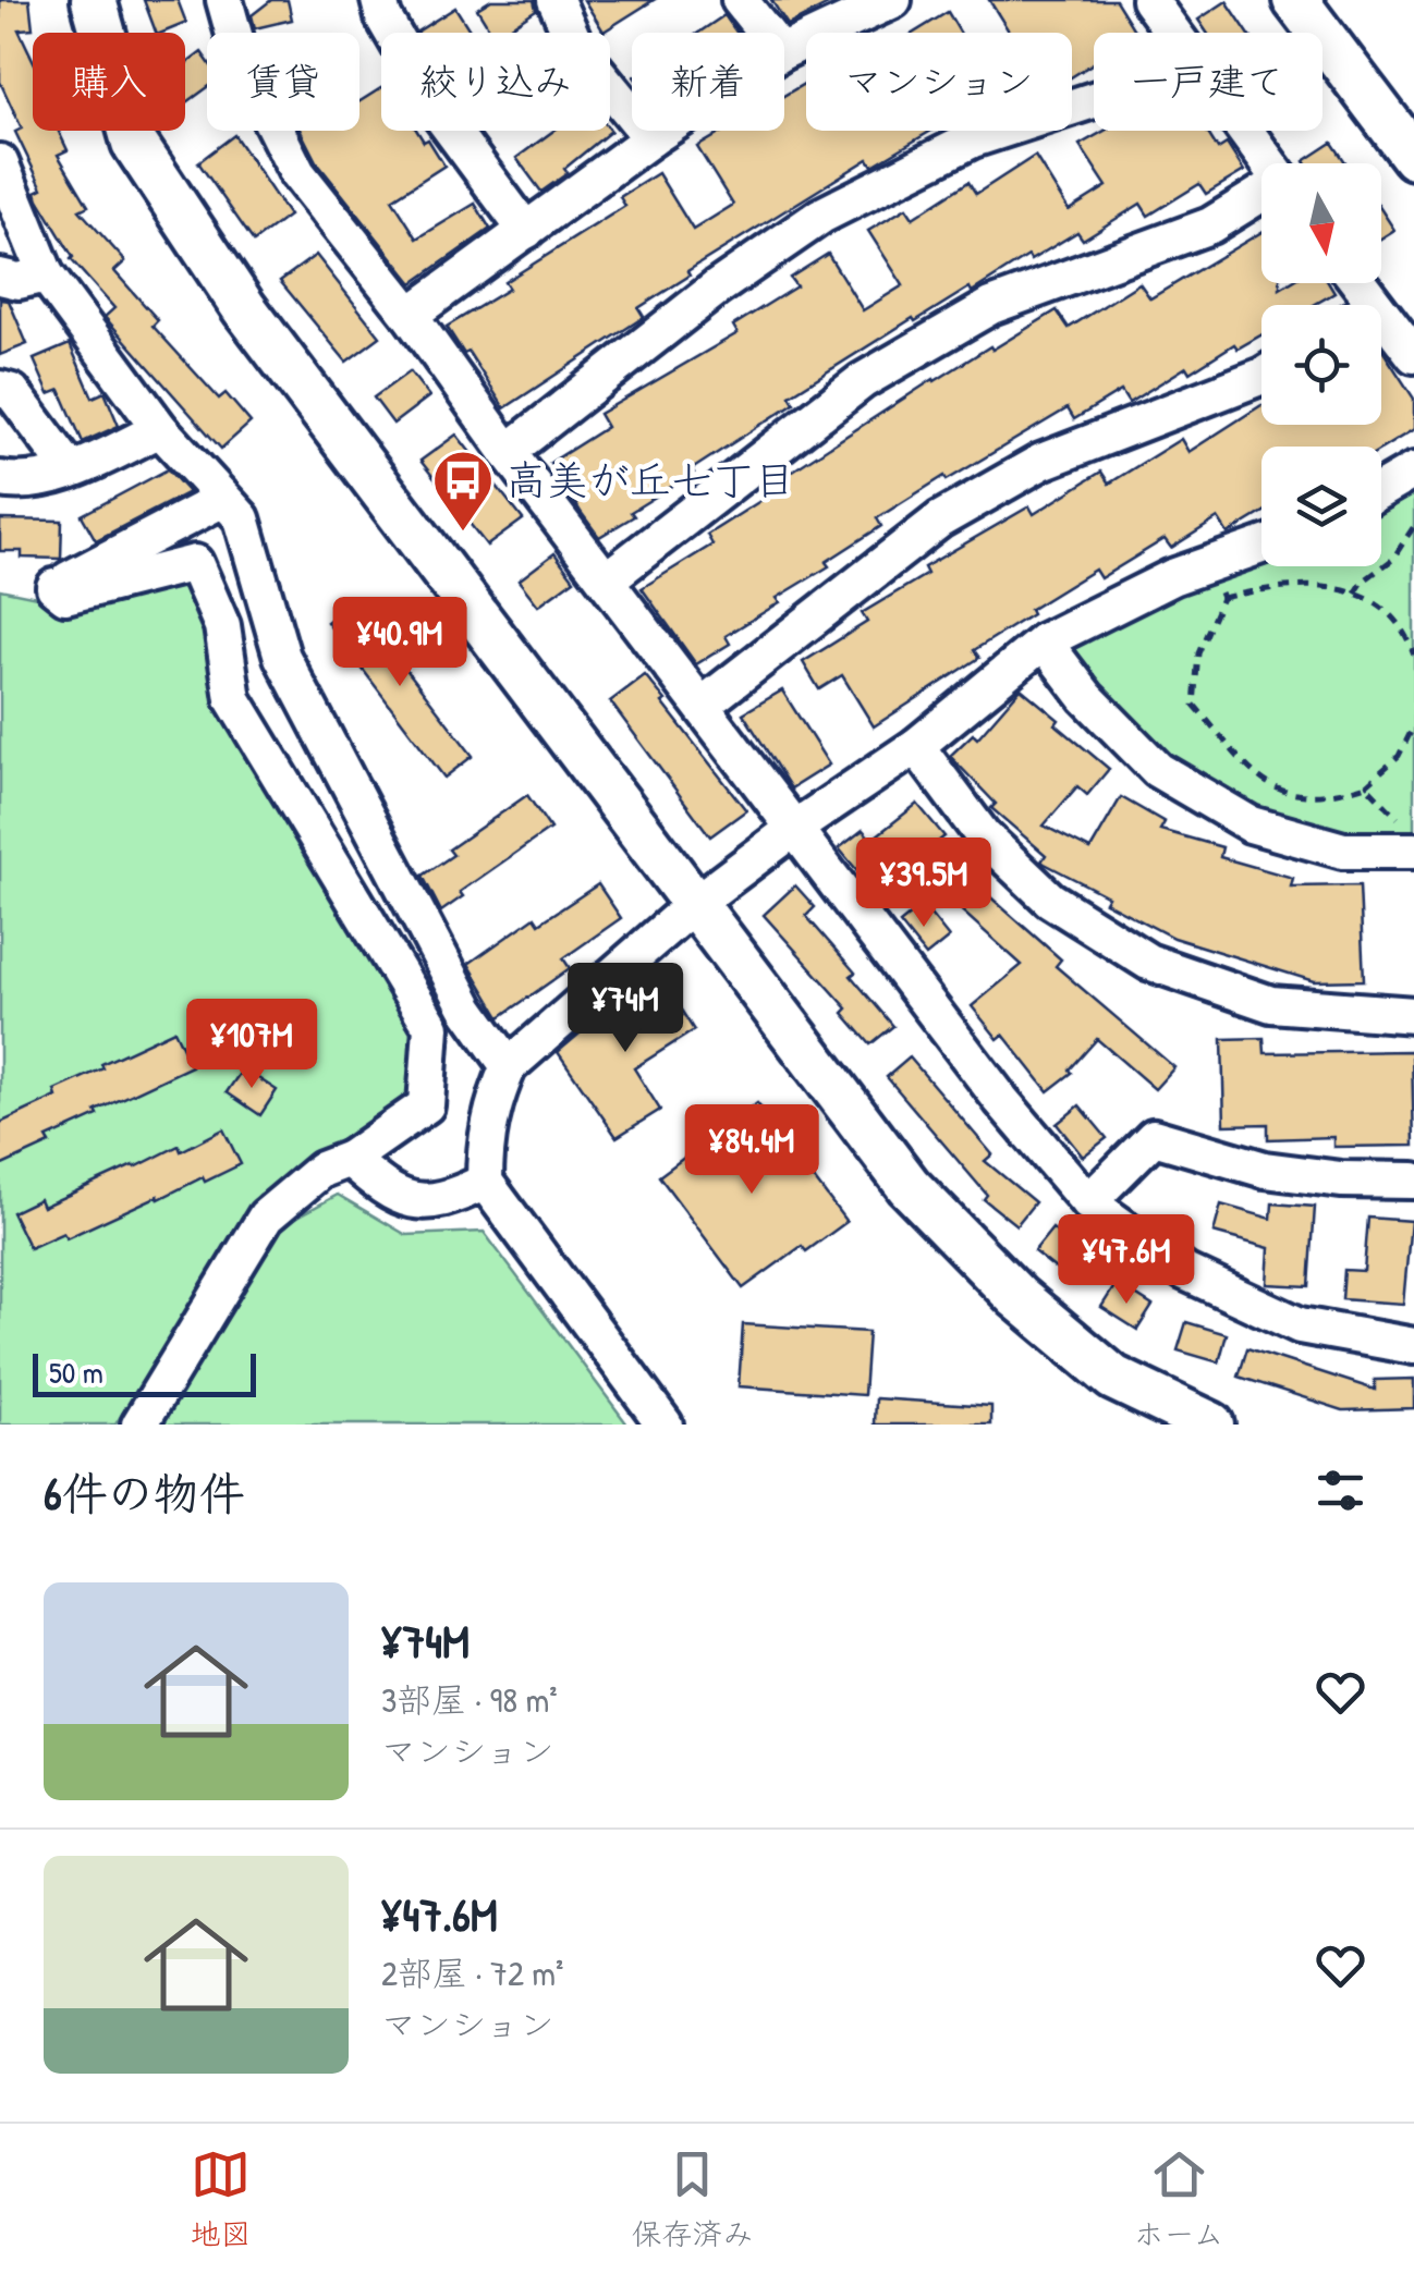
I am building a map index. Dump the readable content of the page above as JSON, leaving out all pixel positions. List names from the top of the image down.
{
  "places": {
    "bus stop": ["高美が丘七丁目"]
  },
  "scale_bar": "50 m",
  "north": "bottom",
  "page": {
    "chip": [
      "購入",
      "賃貸",
      "絞り込み",
      "新着",
      "マンション",
      "一戸建て"
    ],
    "price": [
      "¥40.9M",
      "¥39.5M",
      "¥74M",
      "¥107M",
      "¥84.4M",
      "¥47.6M"
    ],
    "scale": "50 m",
    "heading": "6件の物件",
    "list": [
      {
        "name": "¥74M",
        "note": "3部屋 · 98 m² · マンション"
      },
      {
        "name": "¥47.6M",
        "note": "2部屋 · 72 m² · マンション"
      }
    ],
    "tabs": ["地図", "保存済み", "ホーム"]
  }
}
